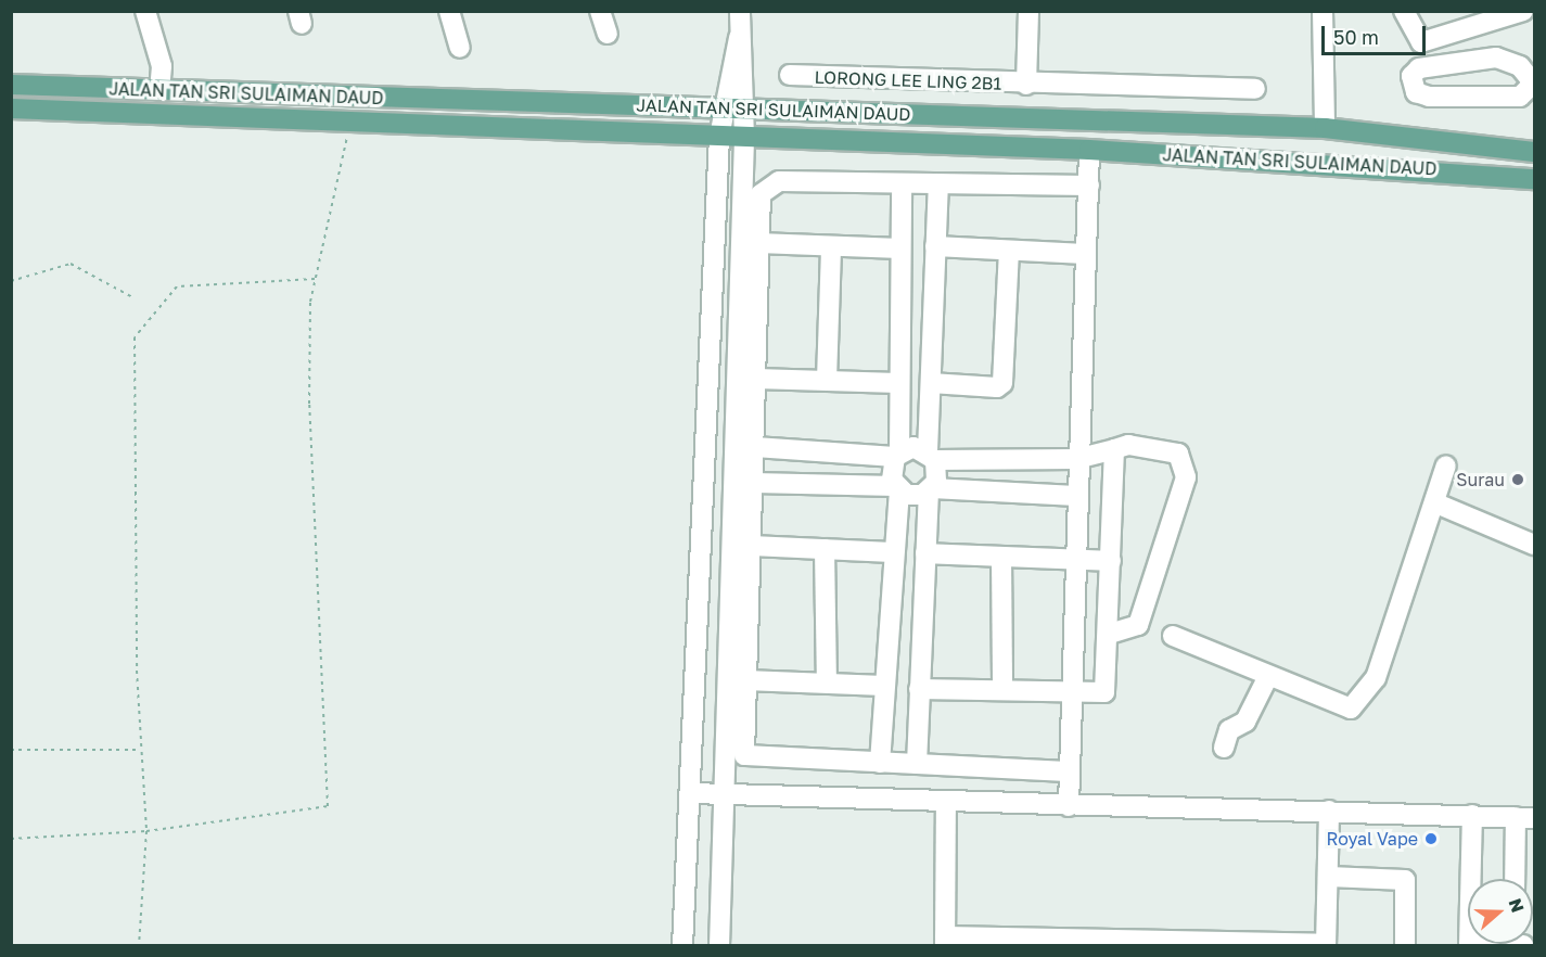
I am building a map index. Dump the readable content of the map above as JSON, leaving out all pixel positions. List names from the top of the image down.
{
  "streets": {
    "main road": ["JALAN TAN SRI SULAIMAN DAUD"],
    "street": ["LORONG LEE LING 2B1"]
  },
  "places": ["Surau", "Royal Vape"],
  "scale_bar": "50 m",
  "north": "right"
}
